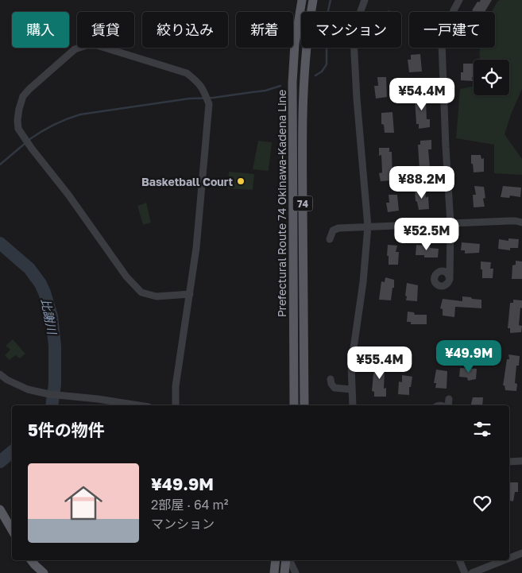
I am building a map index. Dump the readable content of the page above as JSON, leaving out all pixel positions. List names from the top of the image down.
{
  "streets": {
    "main road": ["Prefectural Route 74 Okinawa-Kadena Line", "74"]
  },
  "water": ["比謝川"],
  "places": ["Basketball Court"],
  "page": {
    "chip": [
      "購入",
      "賃貸",
      "絞り込み",
      "新着",
      "マンション",
      "一戸建て"
    ],
    "price": [
      "¥54.4M",
      "¥88.2M",
      "¥52.5M",
      "¥49.9M",
      "¥55.4M"
    ],
    "heading": "5件の物件",
    "list": [
      {
        "name": "¥49.9M",
        "note": "2部屋 · 64 m² · マンション"
      }
    ]
  }
}
